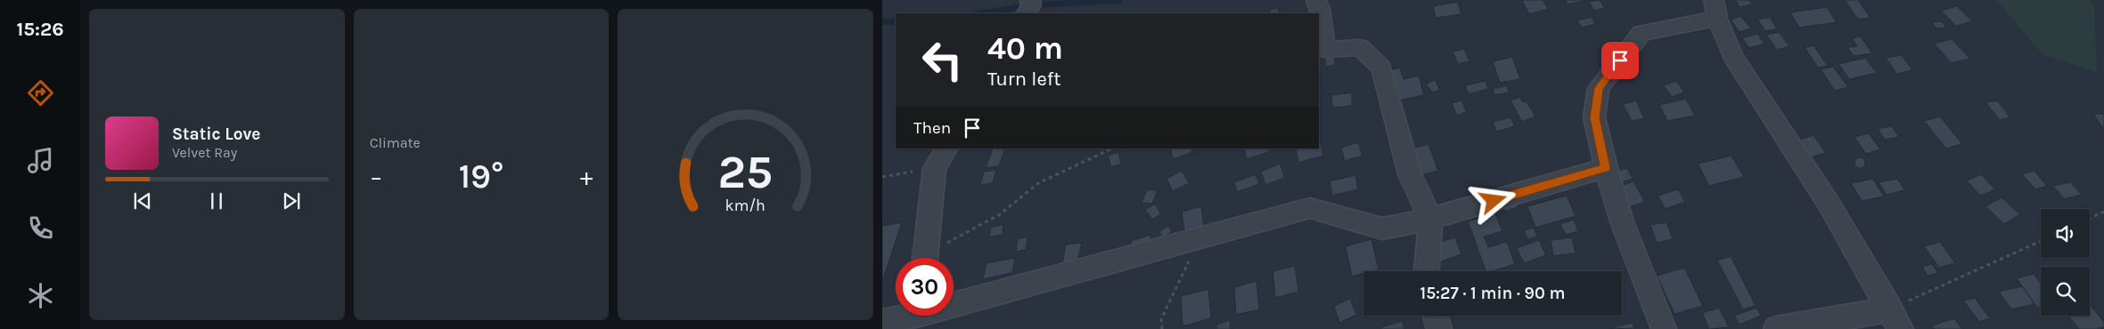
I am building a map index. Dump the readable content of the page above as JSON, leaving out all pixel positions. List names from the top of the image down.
{
  "page": {
    "tabs": "15:26",
    "tile": "Climate",
    "turn": ["40 m", "Turn left"],
    "then": "Then",
    "song": ["Static Love", "Velvet Ray"],
    "heat": ["−", "19°", "+"],
    "limit": "30",
    "trip": "15:27 · 1 min · 90 m",
    "gauge": ["25", "km/h"]
  }
}
